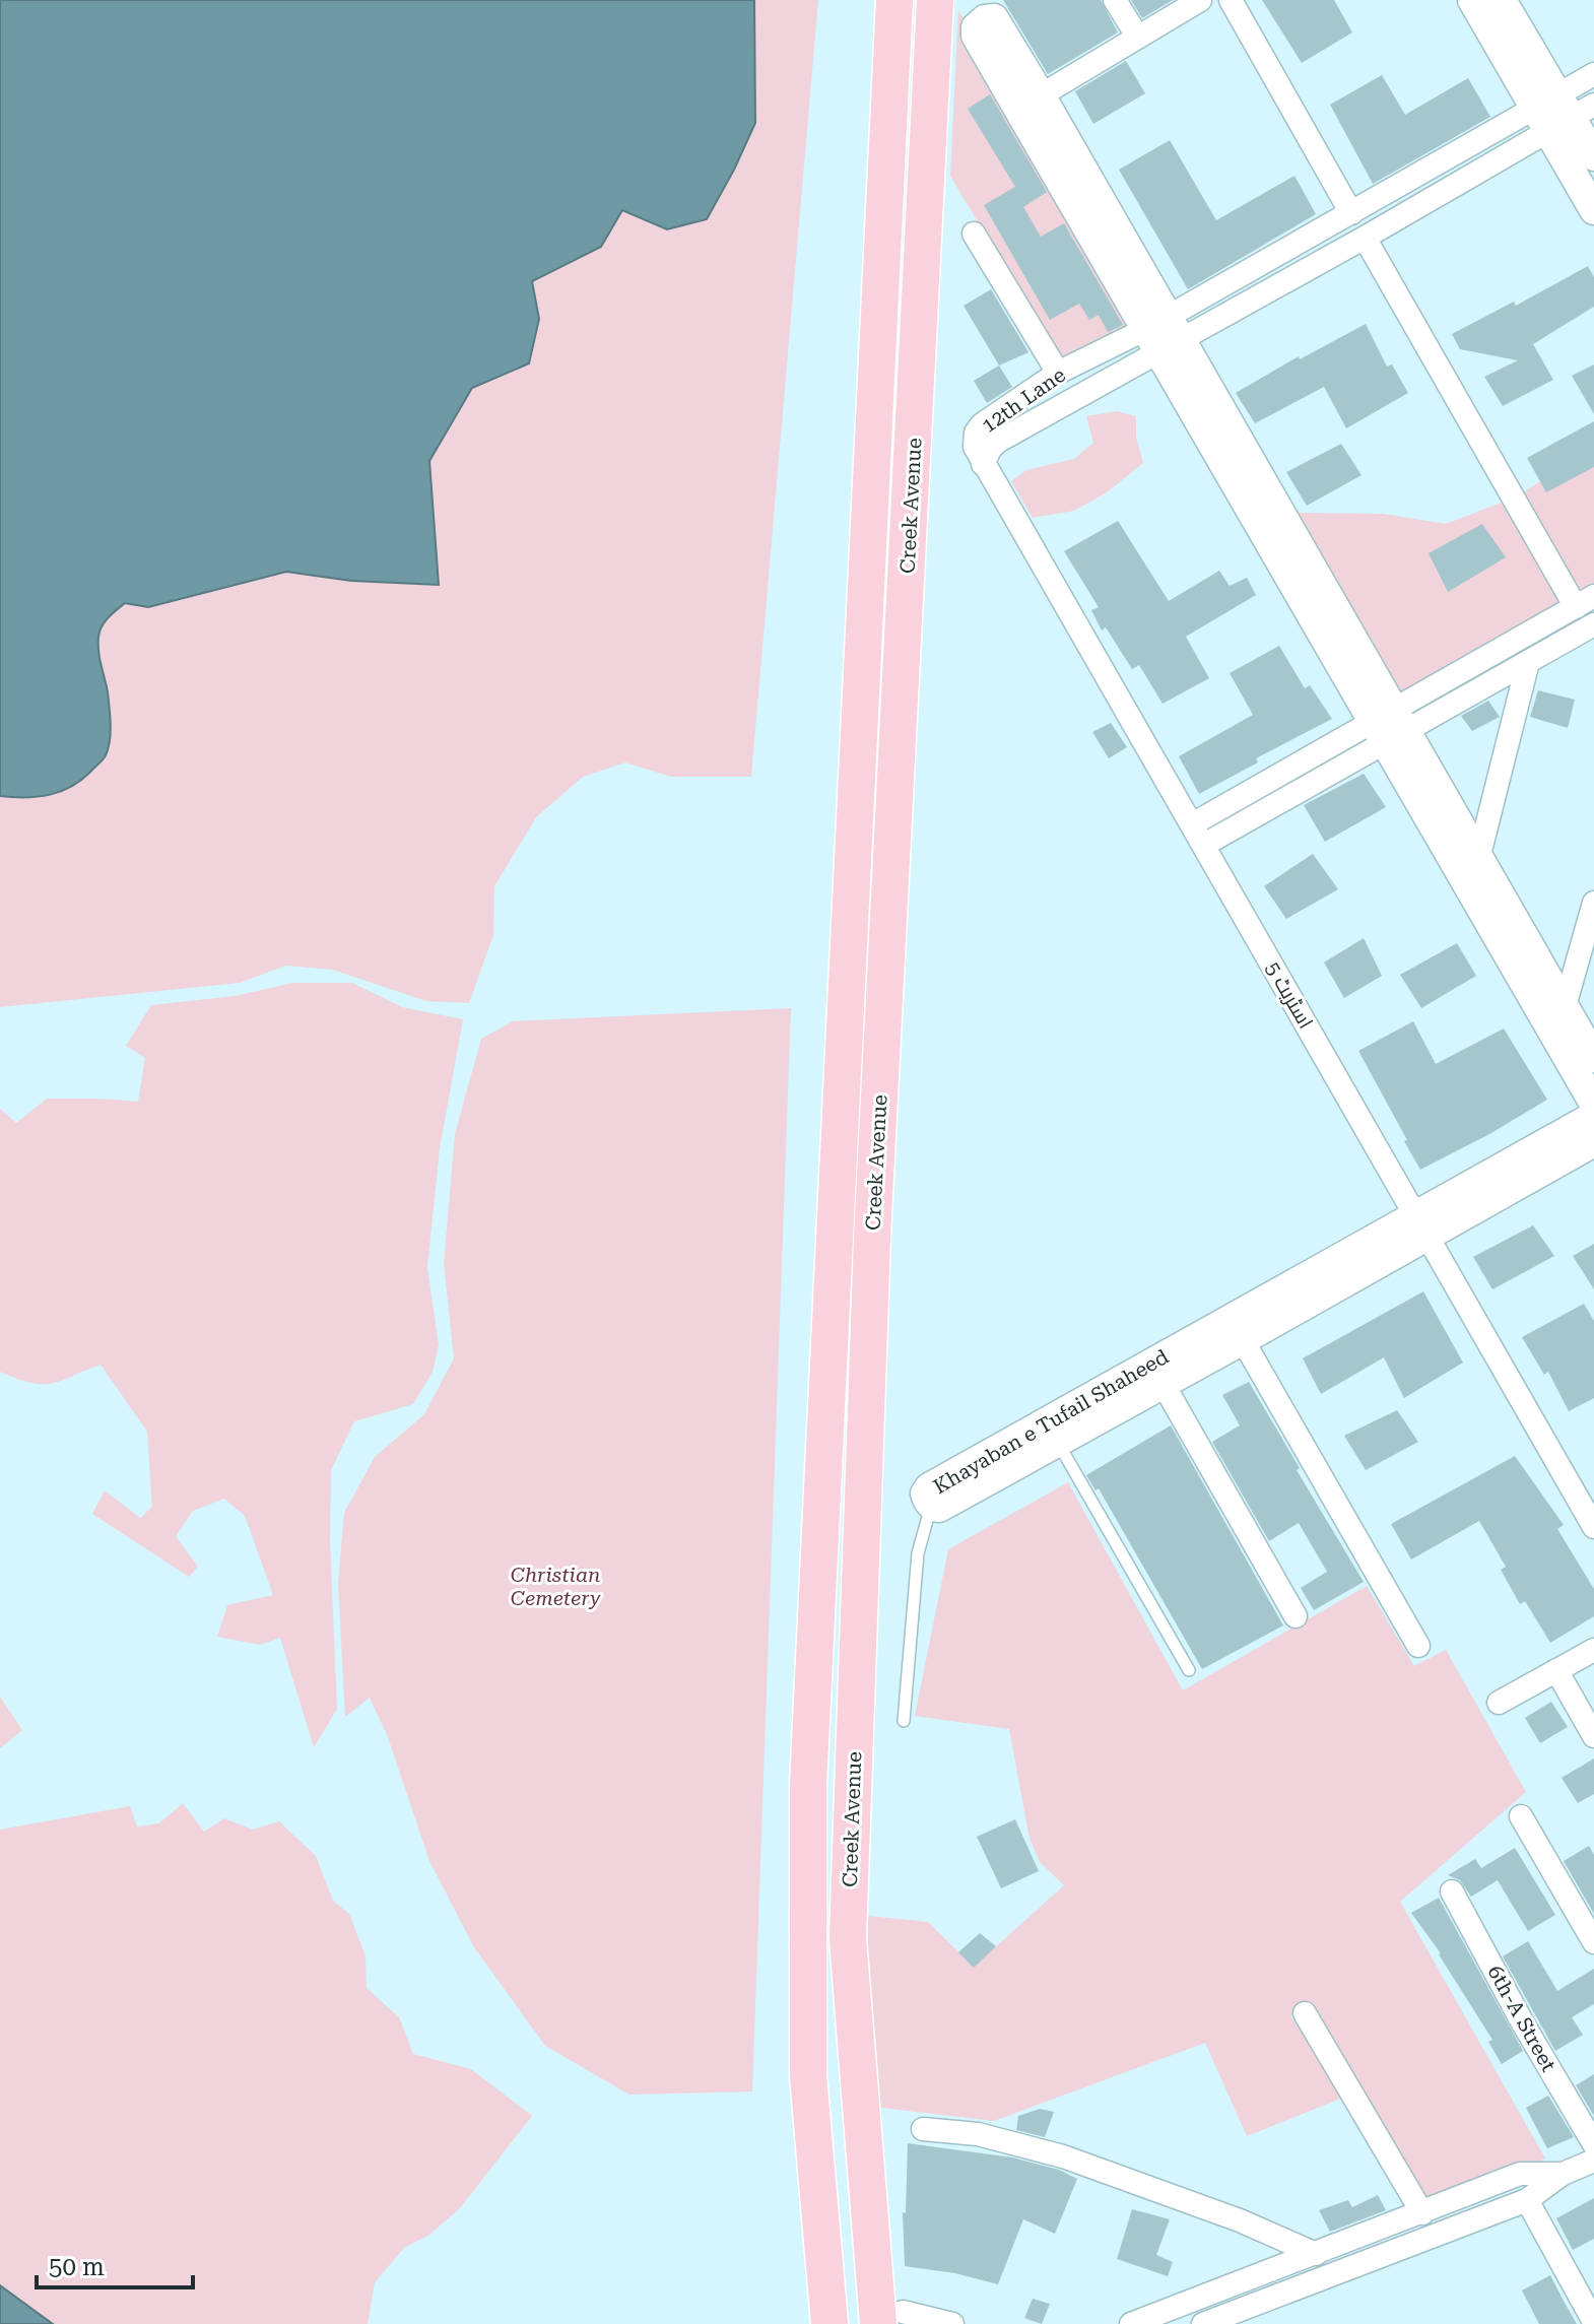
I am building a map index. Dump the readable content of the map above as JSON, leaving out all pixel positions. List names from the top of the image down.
{
  "streets": {
    "main road": ["Creek Avenue"],
    "street": [
      "12th Lane",
      "اسٹریٹ 5",
      "Khayaban e Tufail Shaheed",
      "6th-A Street"
    ]
  },
  "crossings": [
    ["12th Lane", "اسٹریٹ 5"],
    ["اسٹریٹ 5", "Khayaban e Tufail Shaheed"]
  ],
  "parks": ["Christian Cemetery"],
  "scale_bar": "50 m"
}
